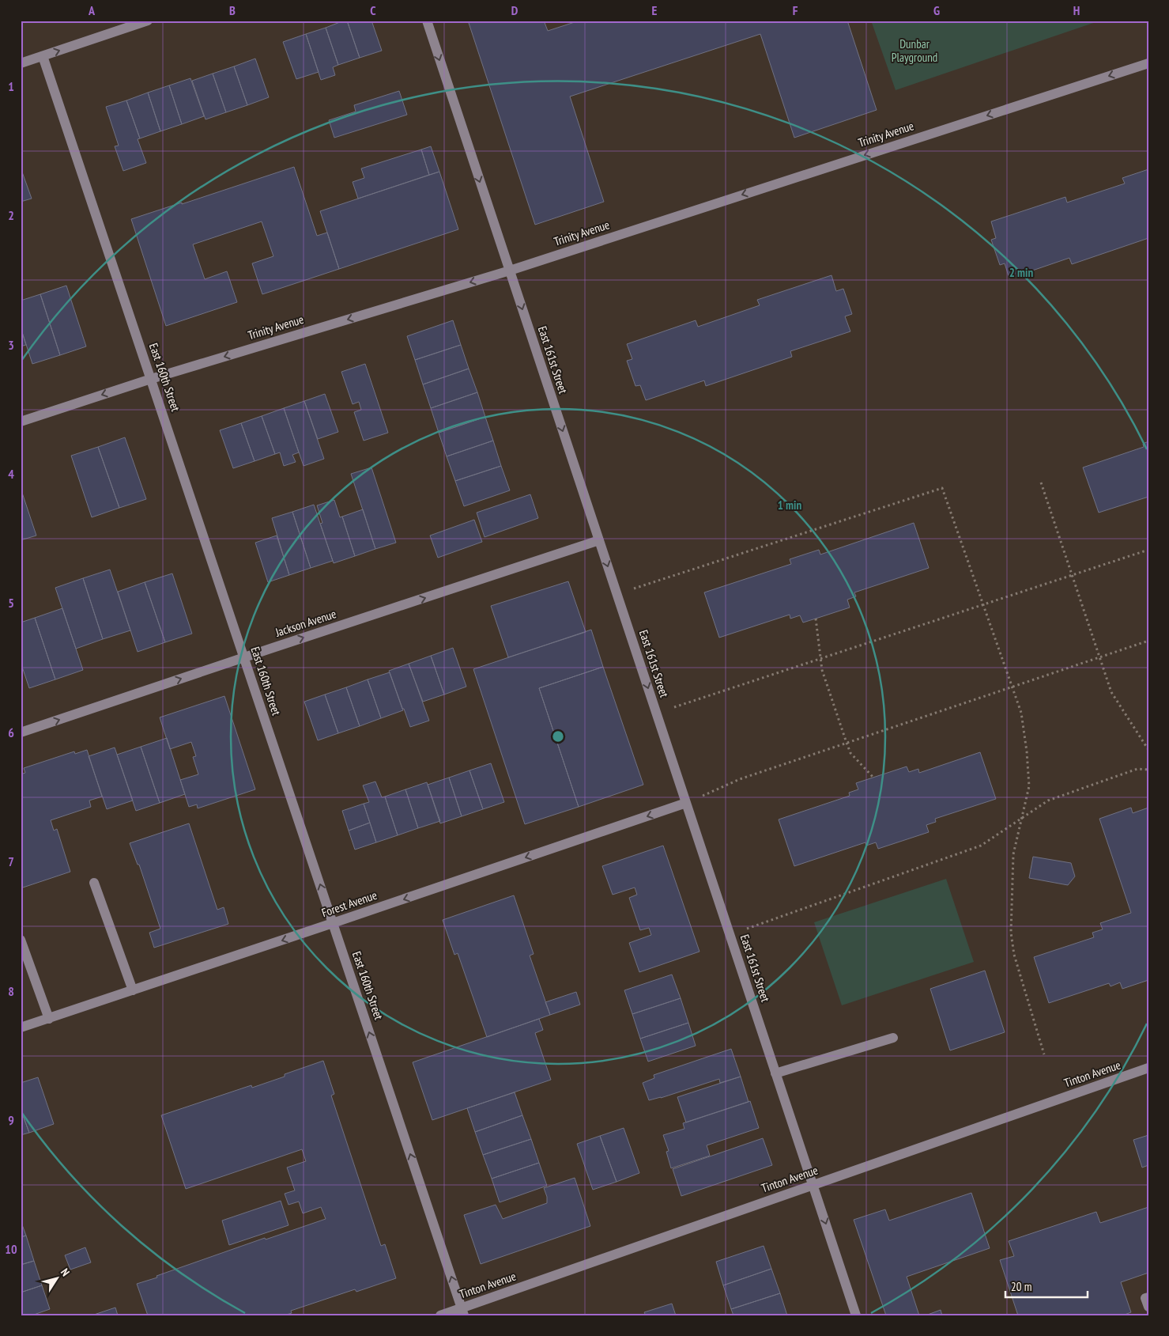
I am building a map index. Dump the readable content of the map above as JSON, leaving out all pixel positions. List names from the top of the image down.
{
  "streets": {
    "street": [
      "Trinity Avenue",
      "East 161st Street",
      "East 160th Street",
      "Jackson Avenue",
      "Forest Avenue",
      "Tinton Avenue"
    ]
  },
  "crossings": [
    ["Trinity Avenue", "East 161st Street"],
    ["Trinity Avenue", "East 160th Street"],
    ["East 161st Street", "Jackson Avenue"],
    ["East 161st Street", "Forest Avenue"],
    ["East 161st Street", "Tinton Avenue"],
    ["East 160th Street", "Jackson Avenue"],
    ["East 160th Street", "Forest Avenue"],
    ["East 160th Street", "Tinton Avenue"]
  ],
  "one_way": [
    "Trinity Avenue",
    "East 161st Street",
    "East 160th Street",
    "Jackson Avenue",
    "Forest Avenue"
  ],
  "parks": ["Dunbar Playground"],
  "scale_bar": "20 m",
  "north": "top right",
  "grid": {
    "columns": [
      "A",
      "B",
      "C",
      "D",
      "E",
      "F",
      "G",
      "H"
    ],
    "rows": [
      "1",
      "2",
      "3",
      "4",
      "5",
      "6",
      "7",
      "8",
      "9",
      "10"
    ]
  },
  "rings": ["2 min", "1 min"]
}
